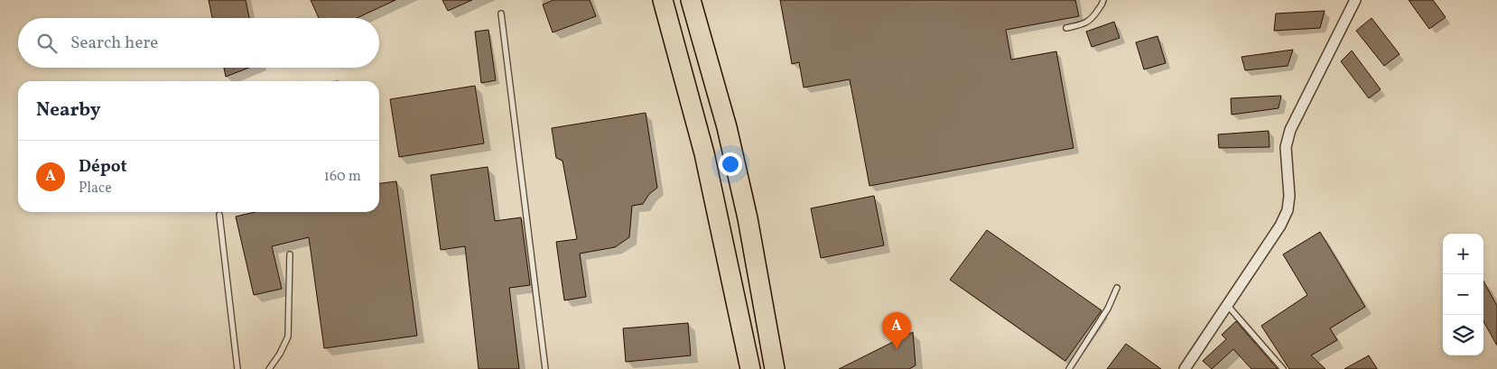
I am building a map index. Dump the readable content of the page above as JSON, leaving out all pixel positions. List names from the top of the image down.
{
  "page": {
    "search": "Search here",
    "heading": "Nearby",
    "list": [
      {
        "mark": "A",
        "name": "Dépot",
        "note": "Place",
        "value": "160 m"
      }
    ],
    "map_buttons": ["+", "−"],
    "pins": "A"
  }
}
